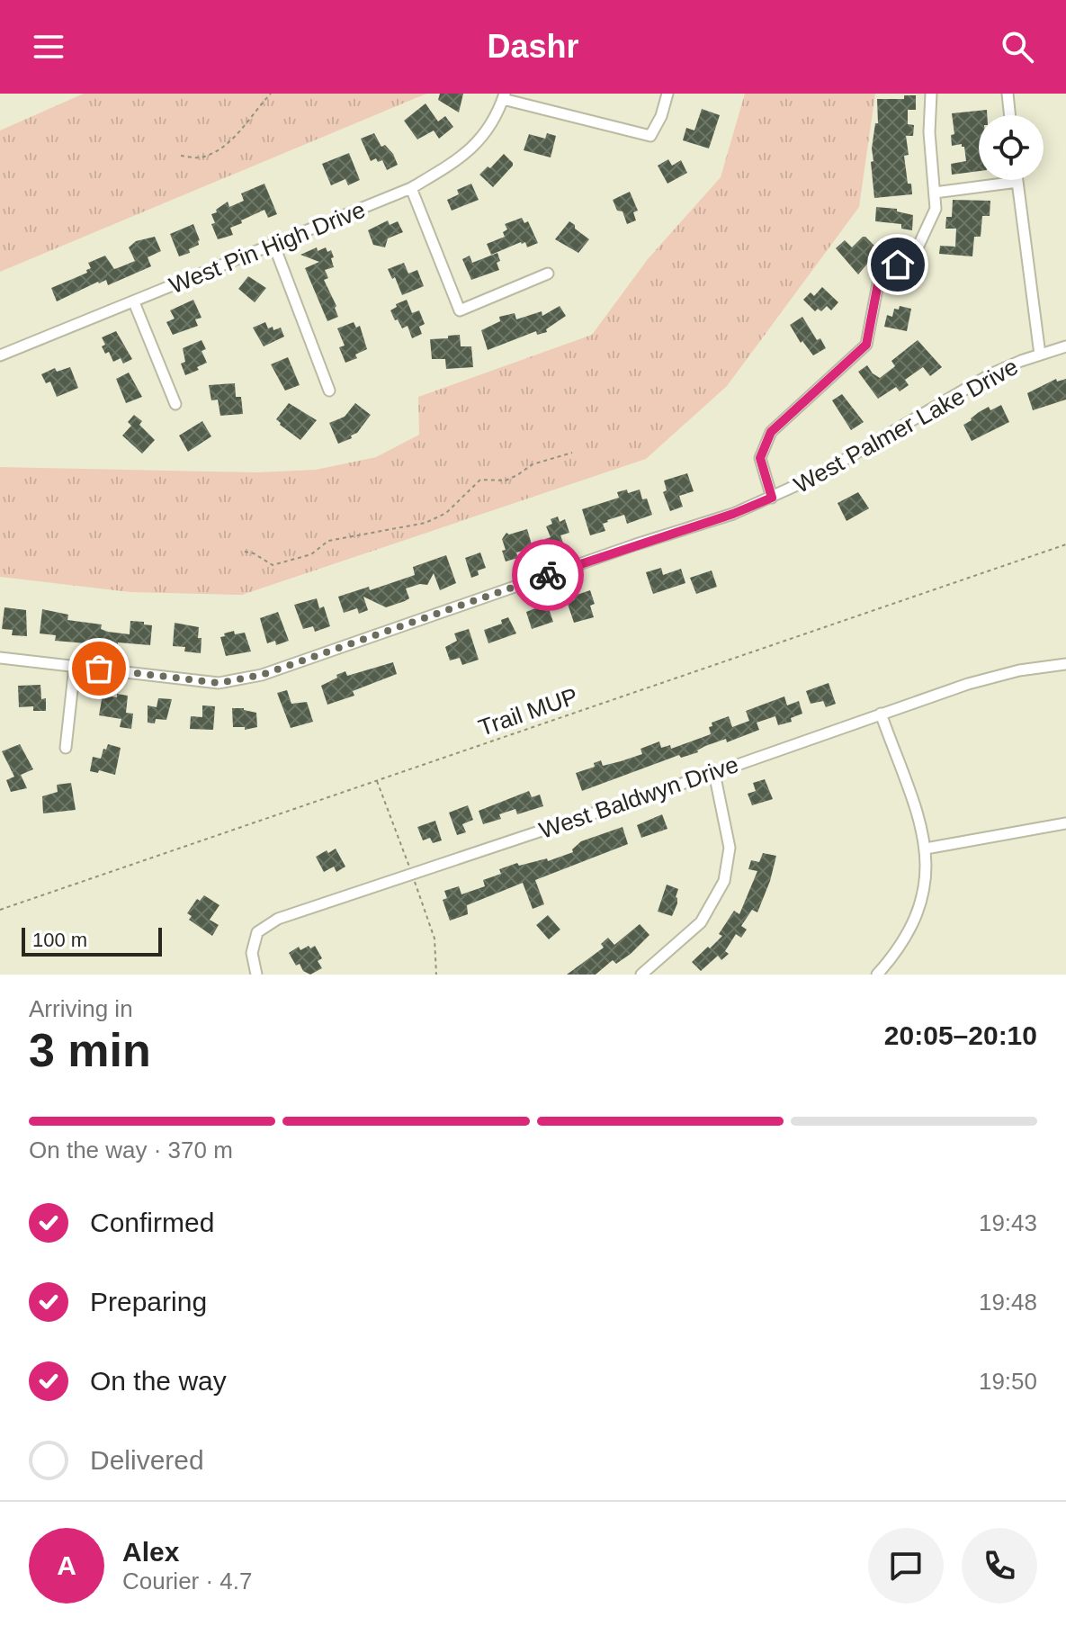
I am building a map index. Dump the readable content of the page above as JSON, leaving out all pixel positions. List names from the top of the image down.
{
  "streets": {
    "street": ["West Pin High Drive", "West Palmer Lake Drive", "West Baldwyn Drive"],
    "path": ["Trail MUP"]
  },
  "scale_bar": "100 m",
  "page": {
    "header": "Dashr",
    "scale": "100 m",
    "heading": ["3 min", "Arriving in", "20:05–20:10"],
    "panel": ["Alex", "Courier · 4.7"],
    "bar": "On the way · 370 m",
    "list": [
      ["Confirmed", "19:43"],
      ["Preparing", "19:48"],
      ["On the way", "19:50"],
      "Delivered"
    ],
    "round": "A"
  }
}
